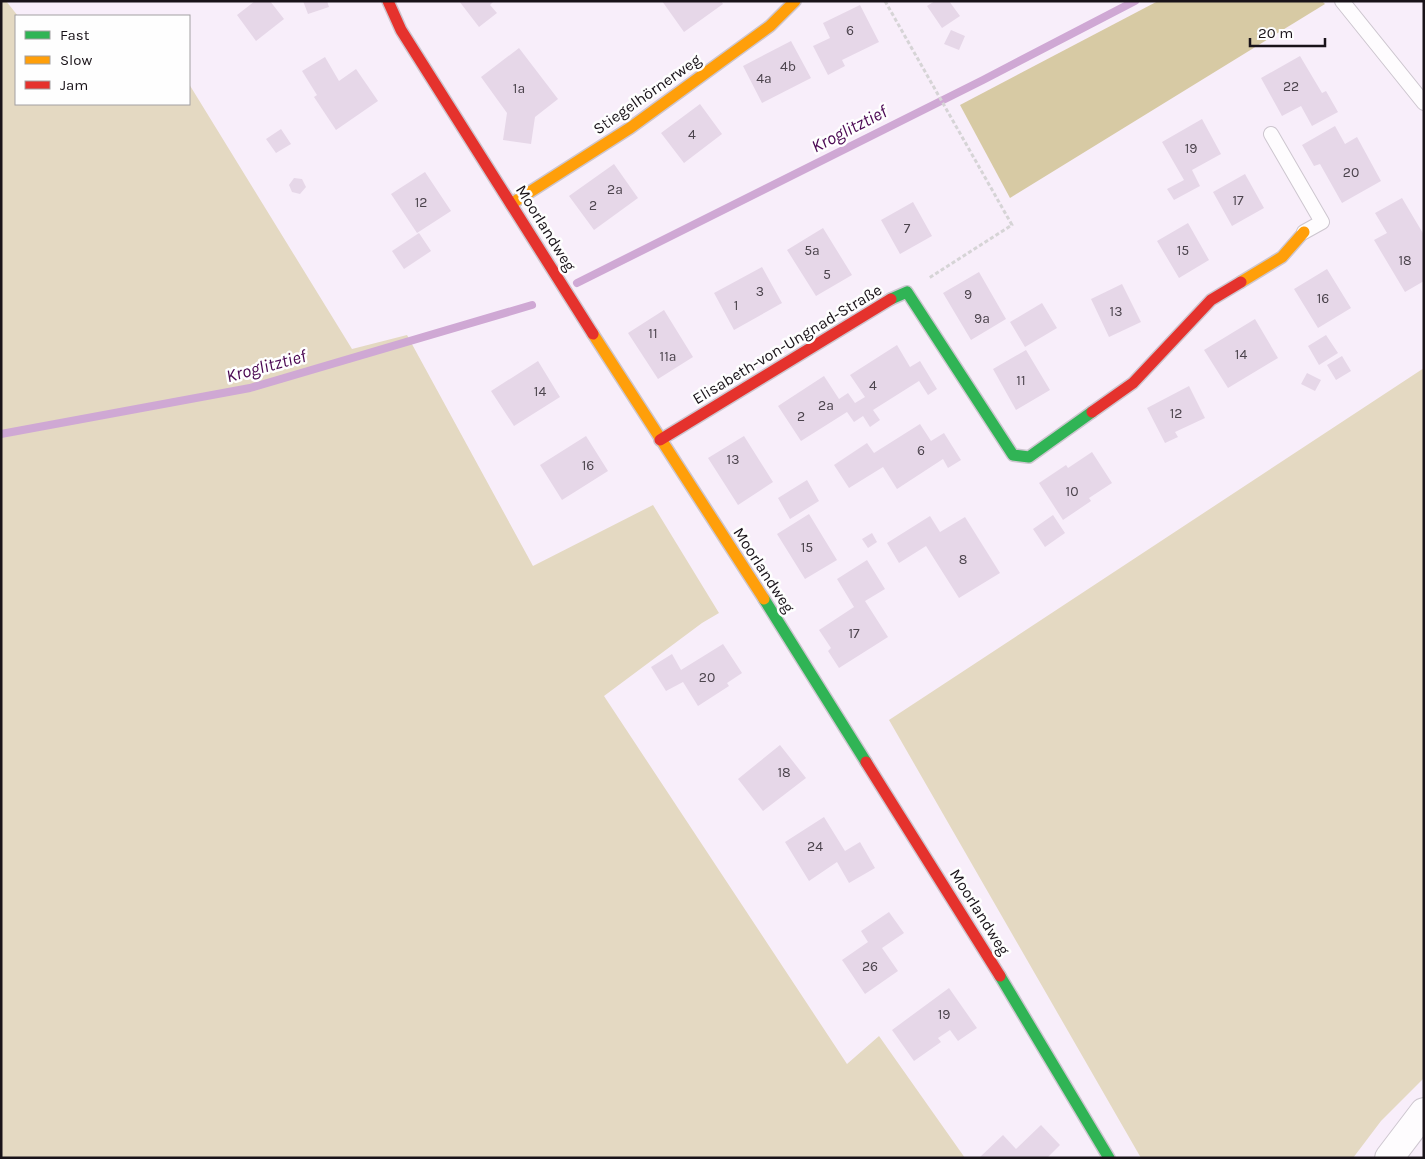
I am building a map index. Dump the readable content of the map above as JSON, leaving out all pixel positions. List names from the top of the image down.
{
  "streets": {
    "street": ["Stiegelhörnerweg", "Moorlandweg", "Elisabeth-von-Ungnad-Straße"]
  },
  "crossings": [
    ["Stiegelhörnerweg", "Moorlandweg"],
    ["Moorlandweg", "Elisabeth-von-Ungnad-Straße"]
  ],
  "water": ["Kroglitztief"],
  "house_numbers": [
    "6",
    "4b",
    "4a",
    "22",
    "1a",
    "4",
    "19",
    "20",
    "2a",
    "17",
    "12",
    "2",
    "7",
    "5a",
    "15",
    "18",
    "5",
    "3",
    "9",
    "16",
    "1",
    "13",
    "9a",
    "11",
    "14",
    "11a",
    "11",
    "4",
    "14",
    "2a",
    "12",
    "2",
    "6",
    "13",
    "16",
    "10",
    "15",
    "8",
    "17",
    "20",
    "18",
    "24",
    "26",
    "19"
  ],
  "legend": ["Fast", "Slow", "Jam"],
  "scale_bar": "20 m"
}
